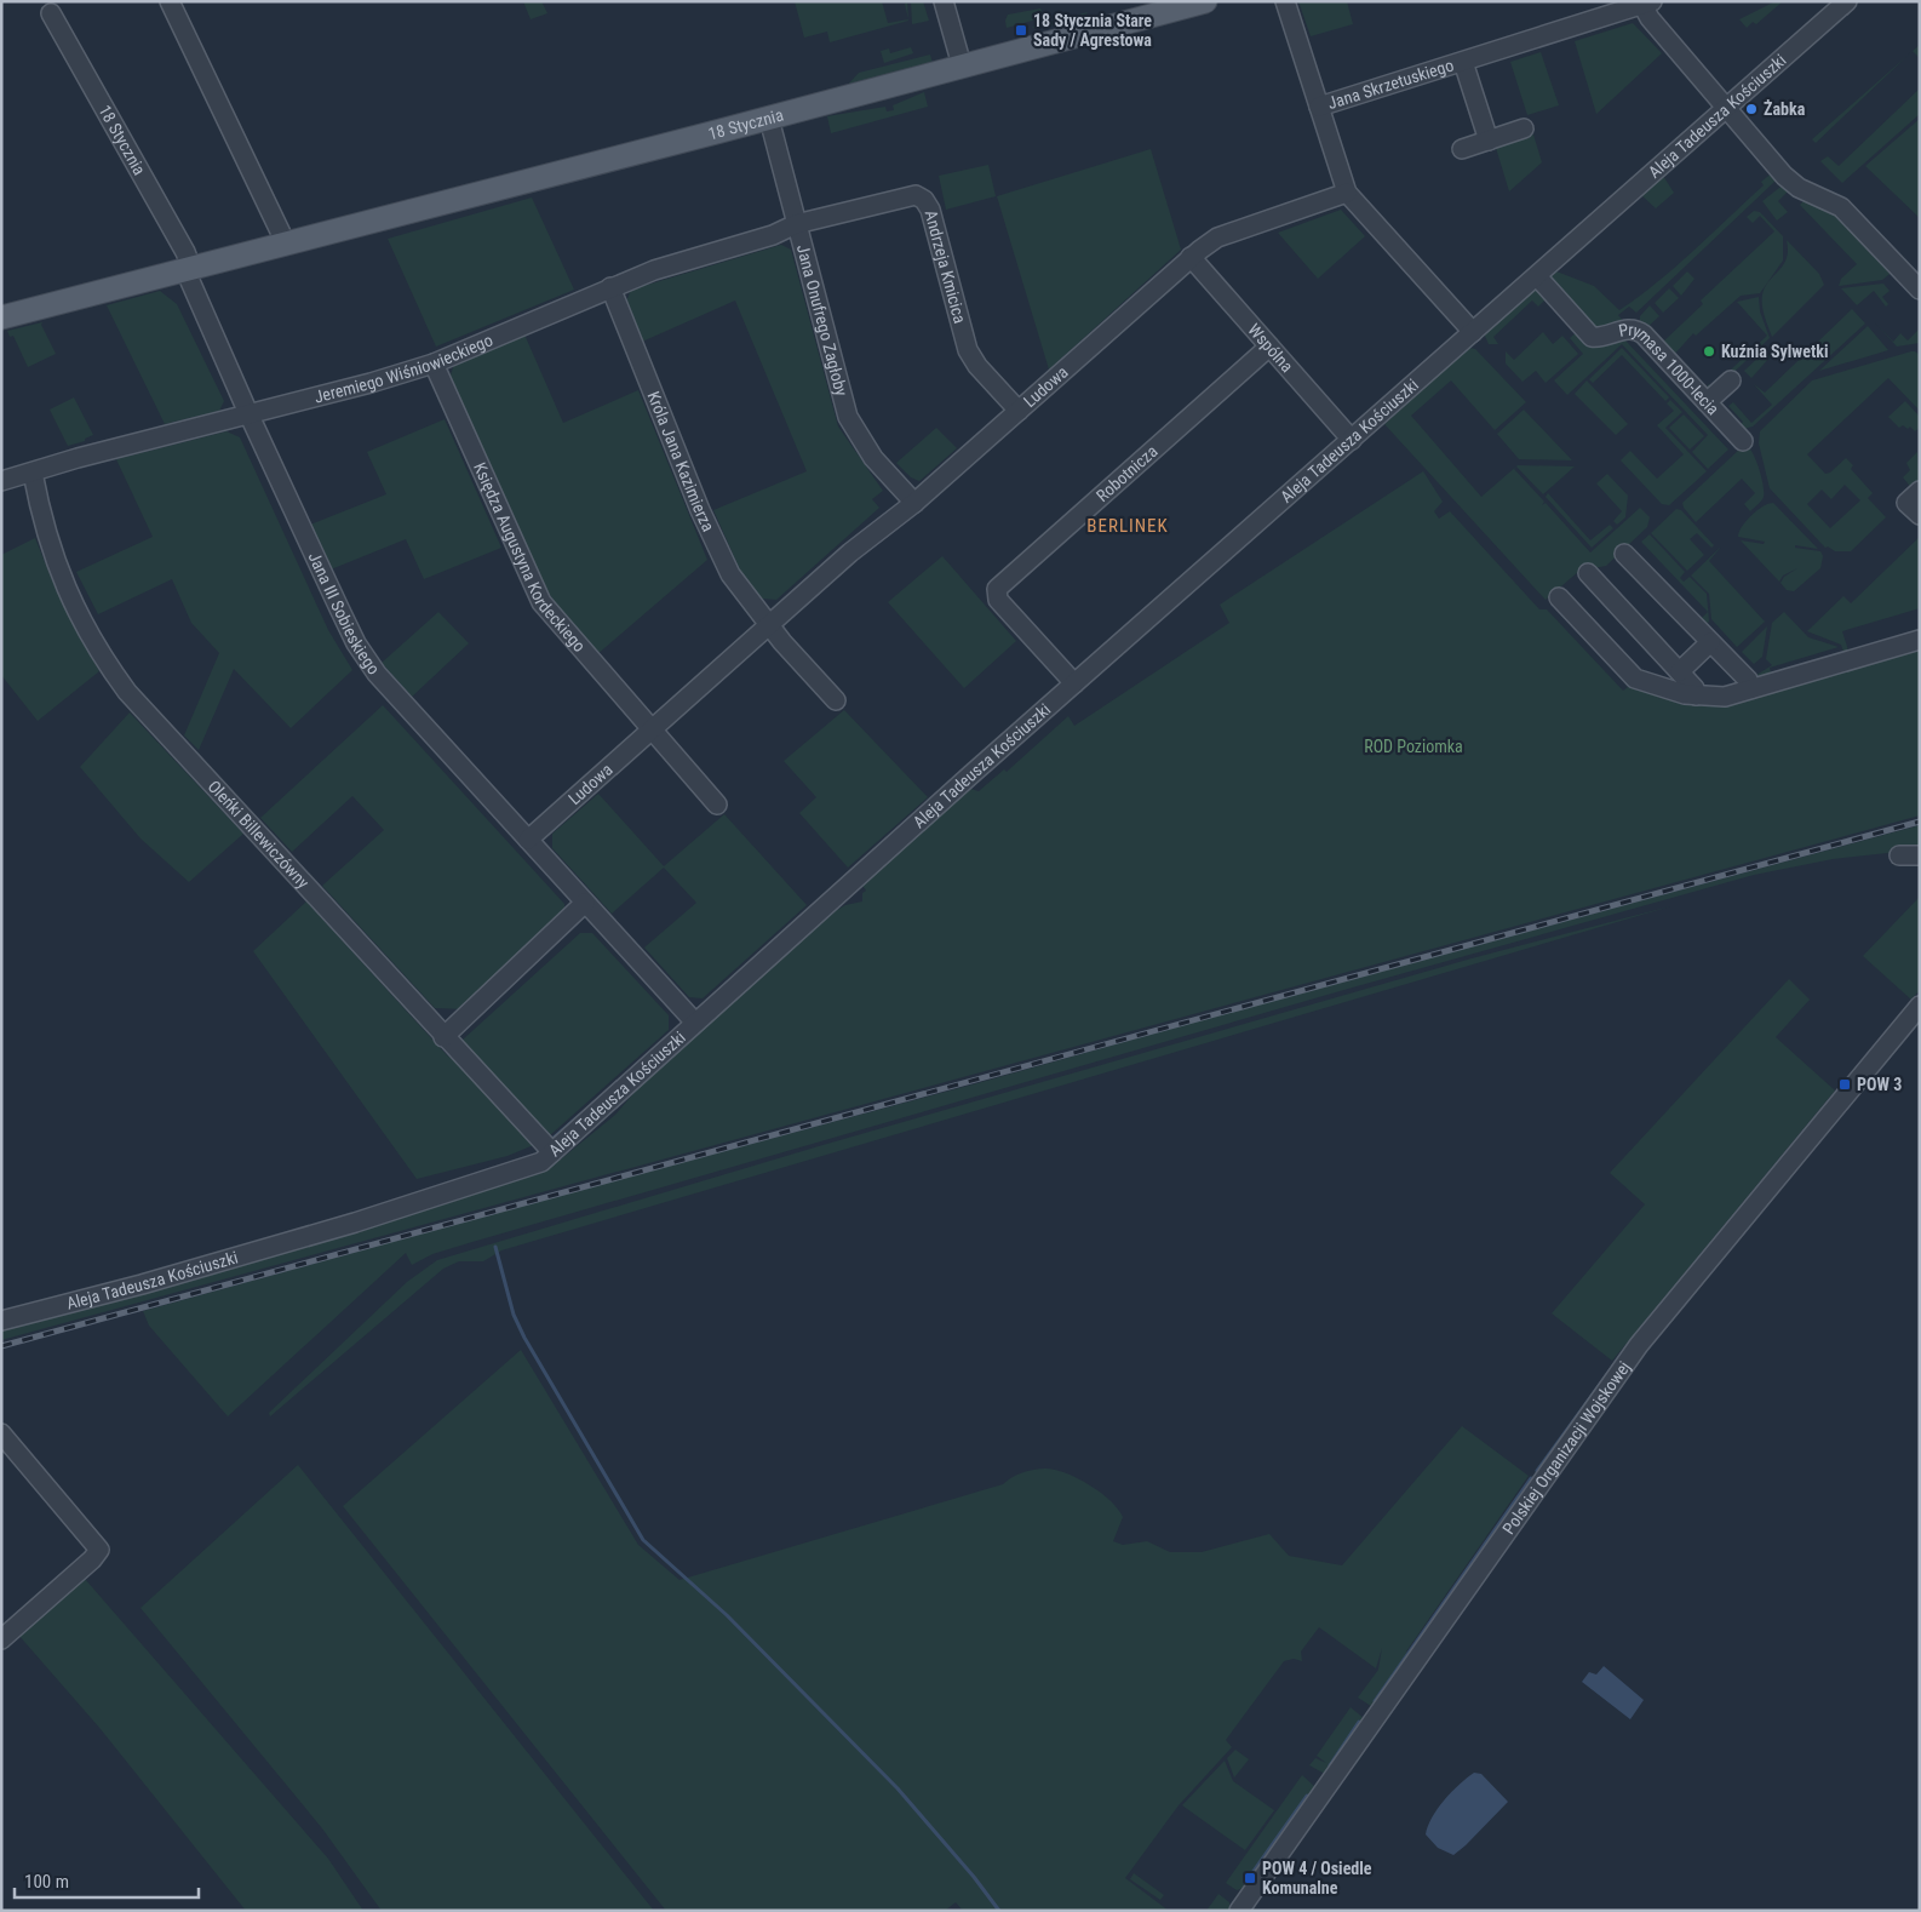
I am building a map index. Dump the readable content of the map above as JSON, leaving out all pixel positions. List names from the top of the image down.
{
  "streets": {
    "main road": ["18 Stycznia"],
    "street": [
      "Jana Skrzetuskiego",
      "Aleja Tadeusza Kościuszki",
      "Andrzeja Kmicica",
      "Jana Onufrego Zagłoby",
      "Wspólna",
      "Jeremiego Wiśniowieckiego",
      "Prymasa 1000-lecia",
      "Ludowa",
      "Króla Jana Kazimierza",
      "Robotnicza",
      "Księdza Augustyna Kordeckiego",
      "Jana III Sobieskiego",
      "Oleńki Billewiczówny",
      "Polskiej Organizacji Wojskowej"
    ]
  },
  "crossings": [
    ["Aleja Tadeusza Kościuszki", "Wspólna"],
    ["Aleja Tadeusza Kościuszki", "Prymasa 1000-lecia"],
    ["Aleja Tadeusza Kościuszki", "Robotnicza"],
    ["Aleja Tadeusza Kościuszki", "Jana III Sobieskiego"],
    ["Aleja Tadeusza Kościuszki", "Oleńki Billewiczówny"],
    ["18 Stycznia", "Jana Onufrego Zagłoby"],
    ["18 Stycznia", "Jana III Sobieskiego"],
    ["Andrzeja Kmicica", "Jana Onufrego Zagłoby"],
    ["Andrzeja Kmicica", "Jeremiego Wiśniowieckiego"],
    ["Andrzeja Kmicica", "Ludowa"],
    ["Jana Onufrego Zagłoby", "Jeremiego Wiśniowieckiego"],
    ["Jana Onufrego Zagłoby", "Ludowa"],
    ["Wspólna", "Ludowa"],
    ["Wspólna", "Robotnicza"],
    ["Jeremiego Wiśniowieckiego", "Króla Jana Kazimierza"],
    ["Jeremiego Wiśniowieckiego", "Księdza Augustyna Kordeckiego"],
    ["Jeremiego Wiśniowieckiego", "Jana III Sobieskiego"],
    ["Jeremiego Wiśniowieckiego", "Oleńki Billewiczówny"],
    ["Ludowa", "Króla Jana Kazimierza"],
    ["Ludowa", "Księdza Augustyna Kordeckiego"],
    ["Ludowa", "Jana III Sobieskiego"]
  ],
  "districts": ["BERLINEK"],
  "parks": ["ROD Poziomka"],
  "places": {
    "transit": ["18 Stycznia Stare Sady / Agrestowa", "POW 3", "POW 4 / Osiedle Komunalne"],
    "other": ["Żabka", "Kuźnia Sylwetki"]
  },
  "scale_bar": "100 m"
}
